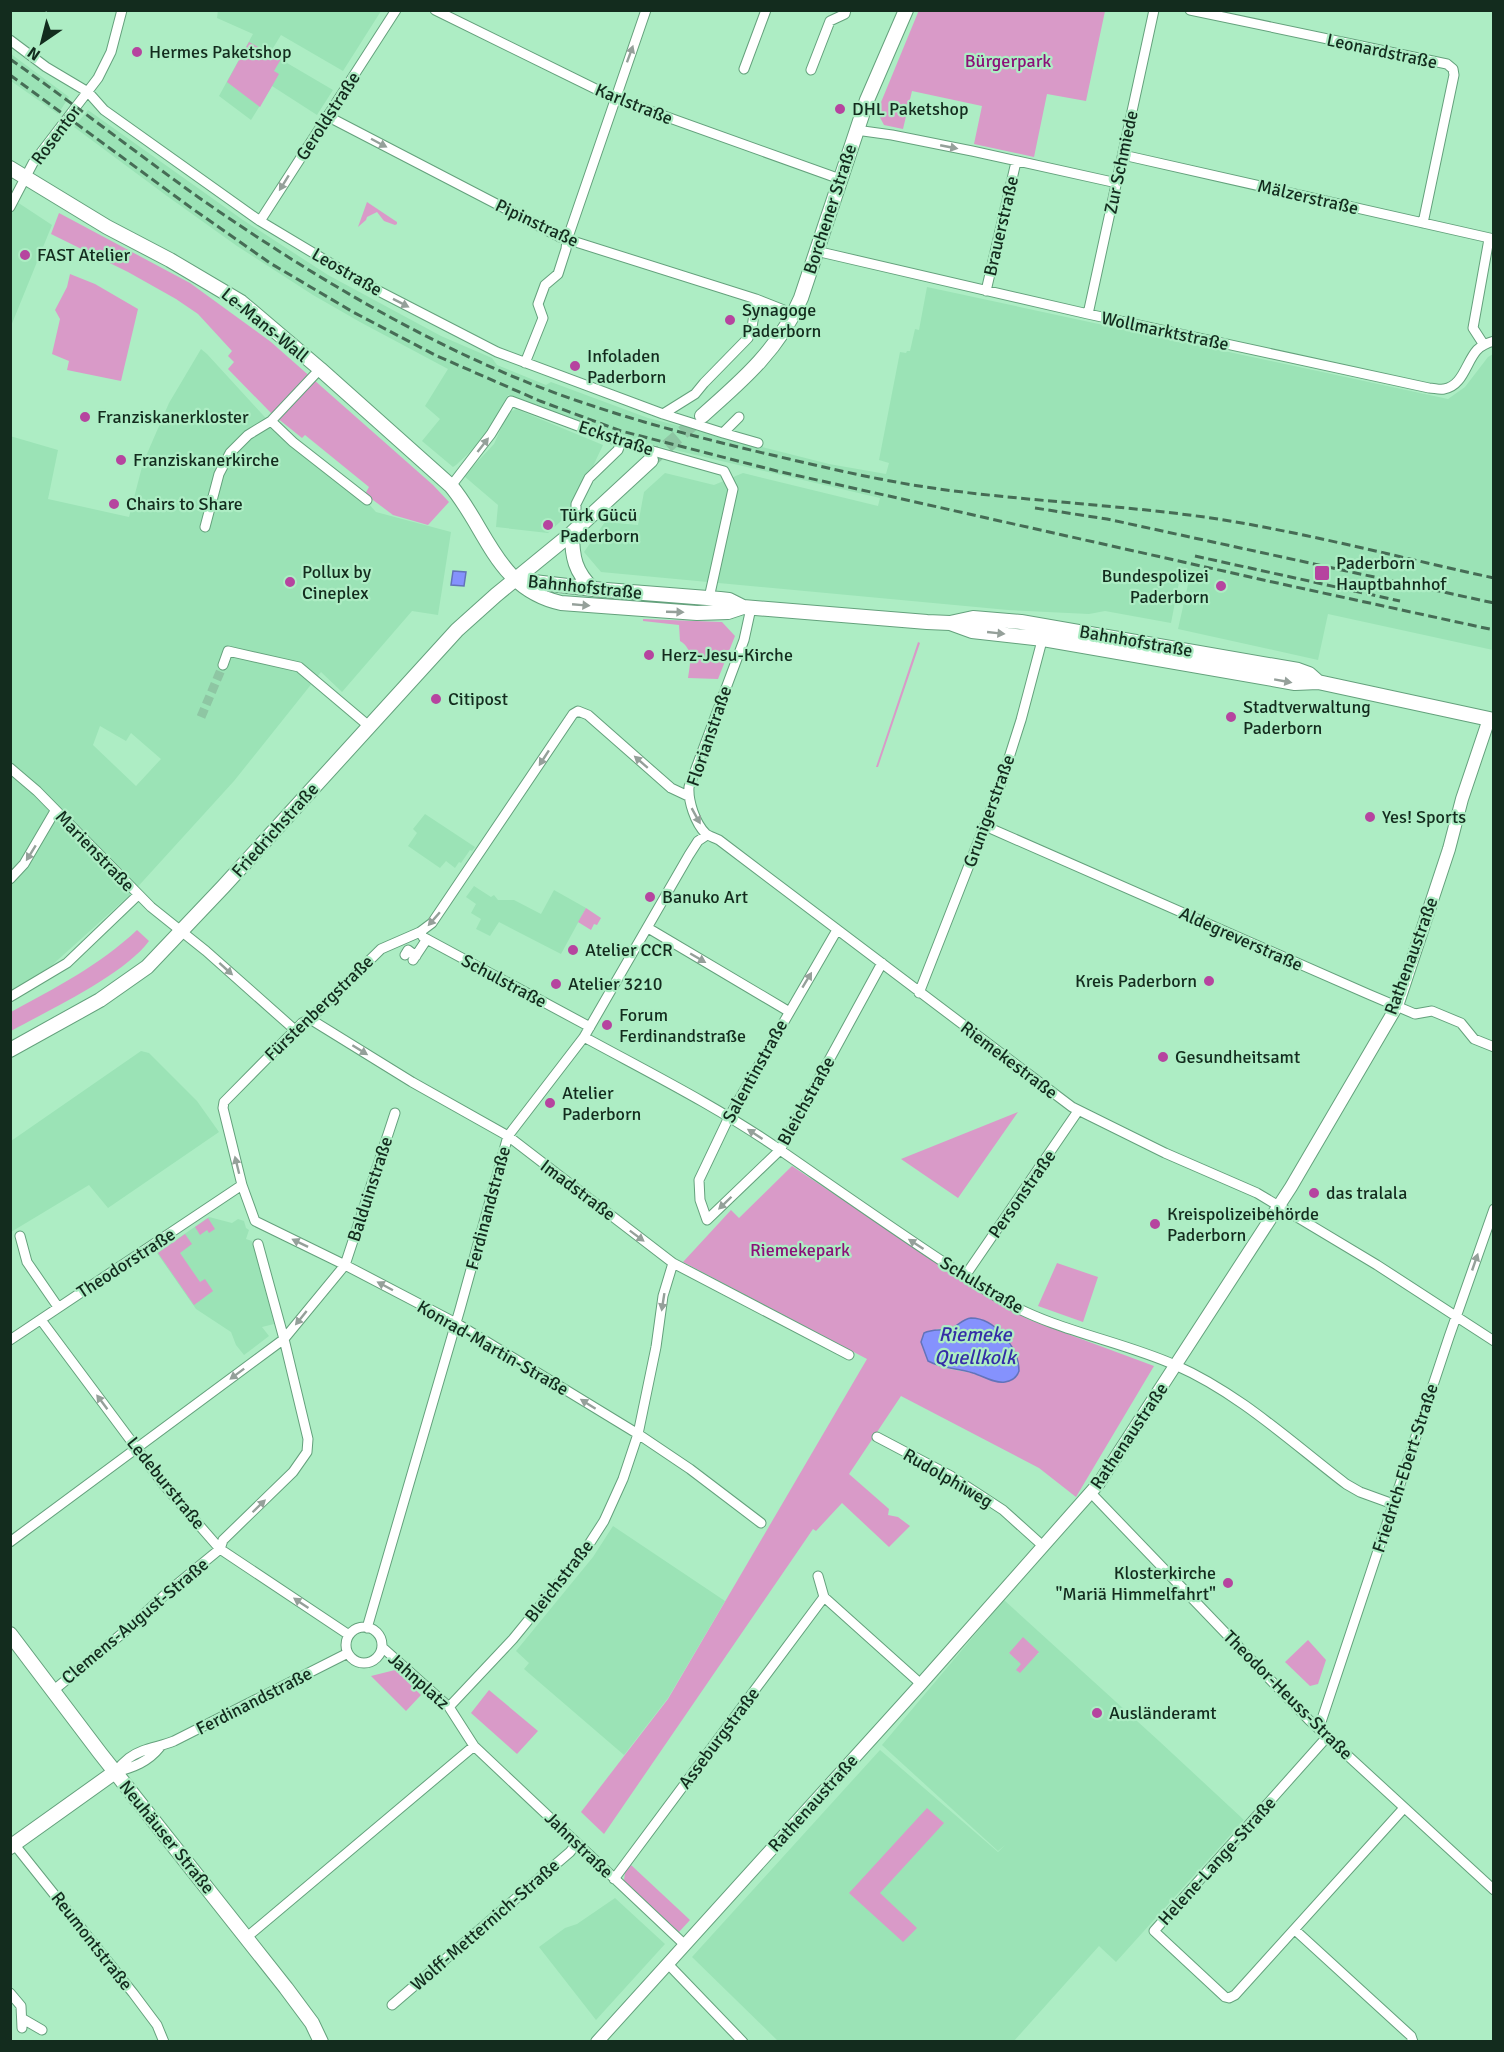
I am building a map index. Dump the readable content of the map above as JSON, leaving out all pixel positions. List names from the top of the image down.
{
  "streets": {
    "main road": [
      "Borchener Straße",
      "Le-Mans-Wall",
      "Bahnhofstraße",
      "Friedrichstraße",
      "Neuhäuser Straße"
    ],
    "street": [
      "Leonardstraße",
      "Karlstraße",
      "Geroldstraße",
      "Rosentor",
      "Zur Schmiede",
      "Mälzerstraße",
      "Pipinstraße",
      "Brauerstraße",
      "Leostraße",
      "Wollmarktstraße",
      "Eckstraße",
      "Florianstraße",
      "Grunigerstraße",
      "Marienstraße",
      "Aldegreverstraße",
      "Rathenaustraße",
      "Schulstraße",
      "Fürstenbergstraße",
      "Riemekestraße",
      "Salentinstraße",
      "Bleichstraße",
      "Balduinstraße",
      "Imadstraße",
      "Personstraße",
      "Ferdinandstraße",
      "Theodorstraße",
      "Konrad-Martin-Straße",
      "Friedrich-Ebert-Straße",
      "Rudolphiweg",
      "Ledeburstraße",
      "Clemens-August-Straße",
      "Jahnplatz",
      "Theodor-Heuss-Straße",
      "Asseburgstraße",
      "Jahnstraße",
      "Helene-Lange-Straße",
      "Wolff-Metternich-Straße",
      "Reumontstraße"
    ]
  },
  "crossings": [
    ["Leonardstraße", "Mälzerstraße"],
    ["Karlstraße", "Borchener Straße"],
    ["Geroldstraße", "Pipinstraße"],
    ["Geroldstraße", "Leostraße"],
    ["Rosentor", "Leostraße"],
    ["Rosentor", "Le-Mans-Wall"],
    ["Zur Schmiede", "Mälzerstraße"],
    ["Zur Schmiede", "Wollmarktstraße"],
    ["Borchener Straße", "Pipinstraße"],
    ["Borchener Straße", "Wollmarktstraße"],
    ["Brauerstraße", "Wollmarktstraße"],
    ["Le-Mans-Wall", "Eckstraße"],
    ["Le-Mans-Wall", "Bahnhofstraße"],
    ["Le-Mans-Wall", "Friedrichstraße"],
    ["Eckstraße", "Bahnhofstraße"],
    ["Bahnhofstraße", "Florianstraße"],
    ["Bahnhofstraße", "Grunigerstraße"],
    ["Bahnhofstraße", "Friedrichstraße"],
    ["Bahnhofstraße", "Rathenaustraße"],
    ["Florianstraße", "Fürstenbergstraße"],
    ["Grunigerstraße", "Aldegreverstraße"],
    ["Grunigerstraße", "Riemekestraße"],
    ["Friedrichstraße", "Marienstraße"],
    ["Aldegreverstraße", "Rathenaustraße"],
    ["Rathenaustraße", "Schulstraße"],
    ["Rathenaustraße", "Riemekestraße"],
    ["Rathenaustraße", "Rudolphiweg"],
    ["Rathenaustraße", "Theodor-Heuss-Straße"],
    ["Rathenaustraße", "Jahnstraße"],
    ["Schulstraße", "Fürstenbergstraße"],
    ["Schulstraße", "Salentinstraße"],
    ["Schulstraße", "Bleichstraße"],
    ["Schulstraße", "Personstraße"],
    ["Schulstraße", "Ferdinandstraße"],
    ["Schulstraße", "Friedrich-Ebert-Straße"],
    ["Fürstenbergstraße", "Imadstraße"],
    ["Fürstenbergstraße", "Theodorstraße"],
    ["Fürstenbergstraße", "Konrad-Martin-Straße"],
    ["Riemekestraße", "Salentinstraße"],
    ["Riemekestraße", "Bleichstraße"],
    ["Riemekestraße", "Personstraße"],
    ["Riemekestraße", "Ferdinandstraße"],
    ["Riemekestraße", "Friedrich-Ebert-Straße"],
    ["Salentinstraße", "Bleichstraße"],
    ["Bleichstraße", "Imadstraße"],
    ["Bleichstraße", "Konrad-Martin-Straße"],
    ["Bleichstraße", "Jahnplatz"],
    ["Balduinstraße", "Konrad-Martin-Straße"],
    ["Imadstraße", "Ferdinandstraße"],
    ["Ferdinandstraße", "Konrad-Martin-Straße"],
    ["Ferdinandstraße", "Ledeburstraße"],
    ["Ferdinandstraße", "Jahnplatz"],
    ["Ferdinandstraße", "Neuhäuser Straße"],
    ["Theodorstraße", "Ledeburstraße"],
    ["Friedrich-Ebert-Straße", "Theodor-Heuss-Straße"],
    ["Ledeburstraße", "Clemens-August-Straße"],
    ["Ledeburstraße", "Jahnplatz"],
    ["Clemens-August-Straße", "Neuhäuser Straße"],
    ["Jahnplatz", "Jahnstraße"],
    ["Theodor-Heuss-Straße", "Helene-Lange-Straße"],
    ["Asseburgstraße", "Jahnstraße"],
    ["Jahnstraße", "Wolff-Metternich-Straße"]
  ],
  "one_way": [
    "Geroldstraße",
    "Pipinstraße",
    "Leostraße",
    "Imadstraße",
    "Konrad-Martin-Straße",
    "Ledeburstraße",
    "Clemens-August-Straße"
  ],
  "water": ["Riemeke Quellkolk"],
  "parks": ["Bürgerpark", "Riemekepark"],
  "places": {
    "other": [
      "Hermes Paketshop",
      "DHL Paketshop",
      "FAST Atelier",
      "Synagoge Paderborn",
      "Infoladen Paderborn",
      "Franziskanerkloster",
      "Franziskanerkirche",
      "Chairs to Share",
      "Türk Gücü Paderborn",
      "Pollux by Cineplex",
      "Bundespolizei Paderborn",
      "Herz-Jesu-Kirche",
      "Citipost",
      "Stadtverwaltung Paderborn",
      "Yes! Sports",
      "Banuko Art",
      "Atelier CCR",
      "Kreis Paderborn",
      "Atelier 3210",
      "Forum Ferdinandstraße",
      "Gesundheitsamt",
      "Atelier Paderborn",
      "das tralala",
      "Kreispolizeibehörde Paderborn",
      "Klosterkirche \"Mariä Himmelfahrt\"",
      "Ausländeramt"
    ],
    "transit": ["Paderborn Hauptbahnhof"]
  },
  "north": "bottom left"
}
